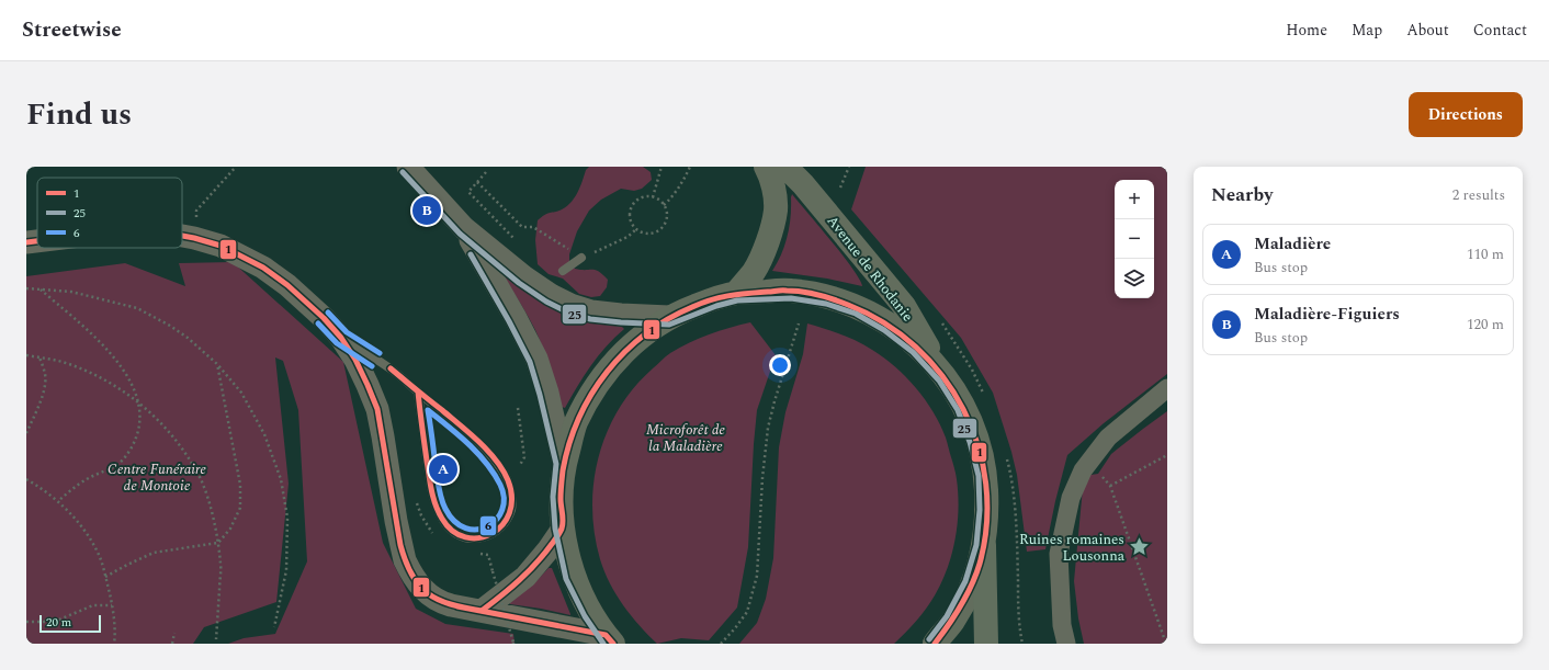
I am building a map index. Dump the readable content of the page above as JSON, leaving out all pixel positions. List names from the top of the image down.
{
  "streets": {
    "main road": ["Avenue de Rhodanie"]
  },
  "parks": ["Microforêt de la Maladière", "Centre Funéraire de Montoie"],
  "places": {
    "place": ["Ruines romaines Lousonna"]
  },
  "lines": ["transit line 25", "transit line 1", "transit line 6"],
  "legend": ["1", "25", "6"],
  "scale_bar": "20 m",
  "page": {
    "header": "Streetwise",
    "nav": [
      "Home",
      "Map",
      "About",
      "Contact"
    ],
    "title": "Find us",
    "buttons": "Directions",
    "heading": ["Nearby", "2 results"],
    "map_buttons": ["+", "−"],
    "pins": ["B", "A"],
    "list": [
      {
        "mark": "A",
        "name": "Maladière",
        "note": "Bus stop",
        "value": "110 m"
      },
      {
        "mark": "B",
        "name": "Maladière-Figuiers",
        "note": "Bus stop",
        "value": "120 m"
      }
    ],
    "scale": "20 m"
  }
}
